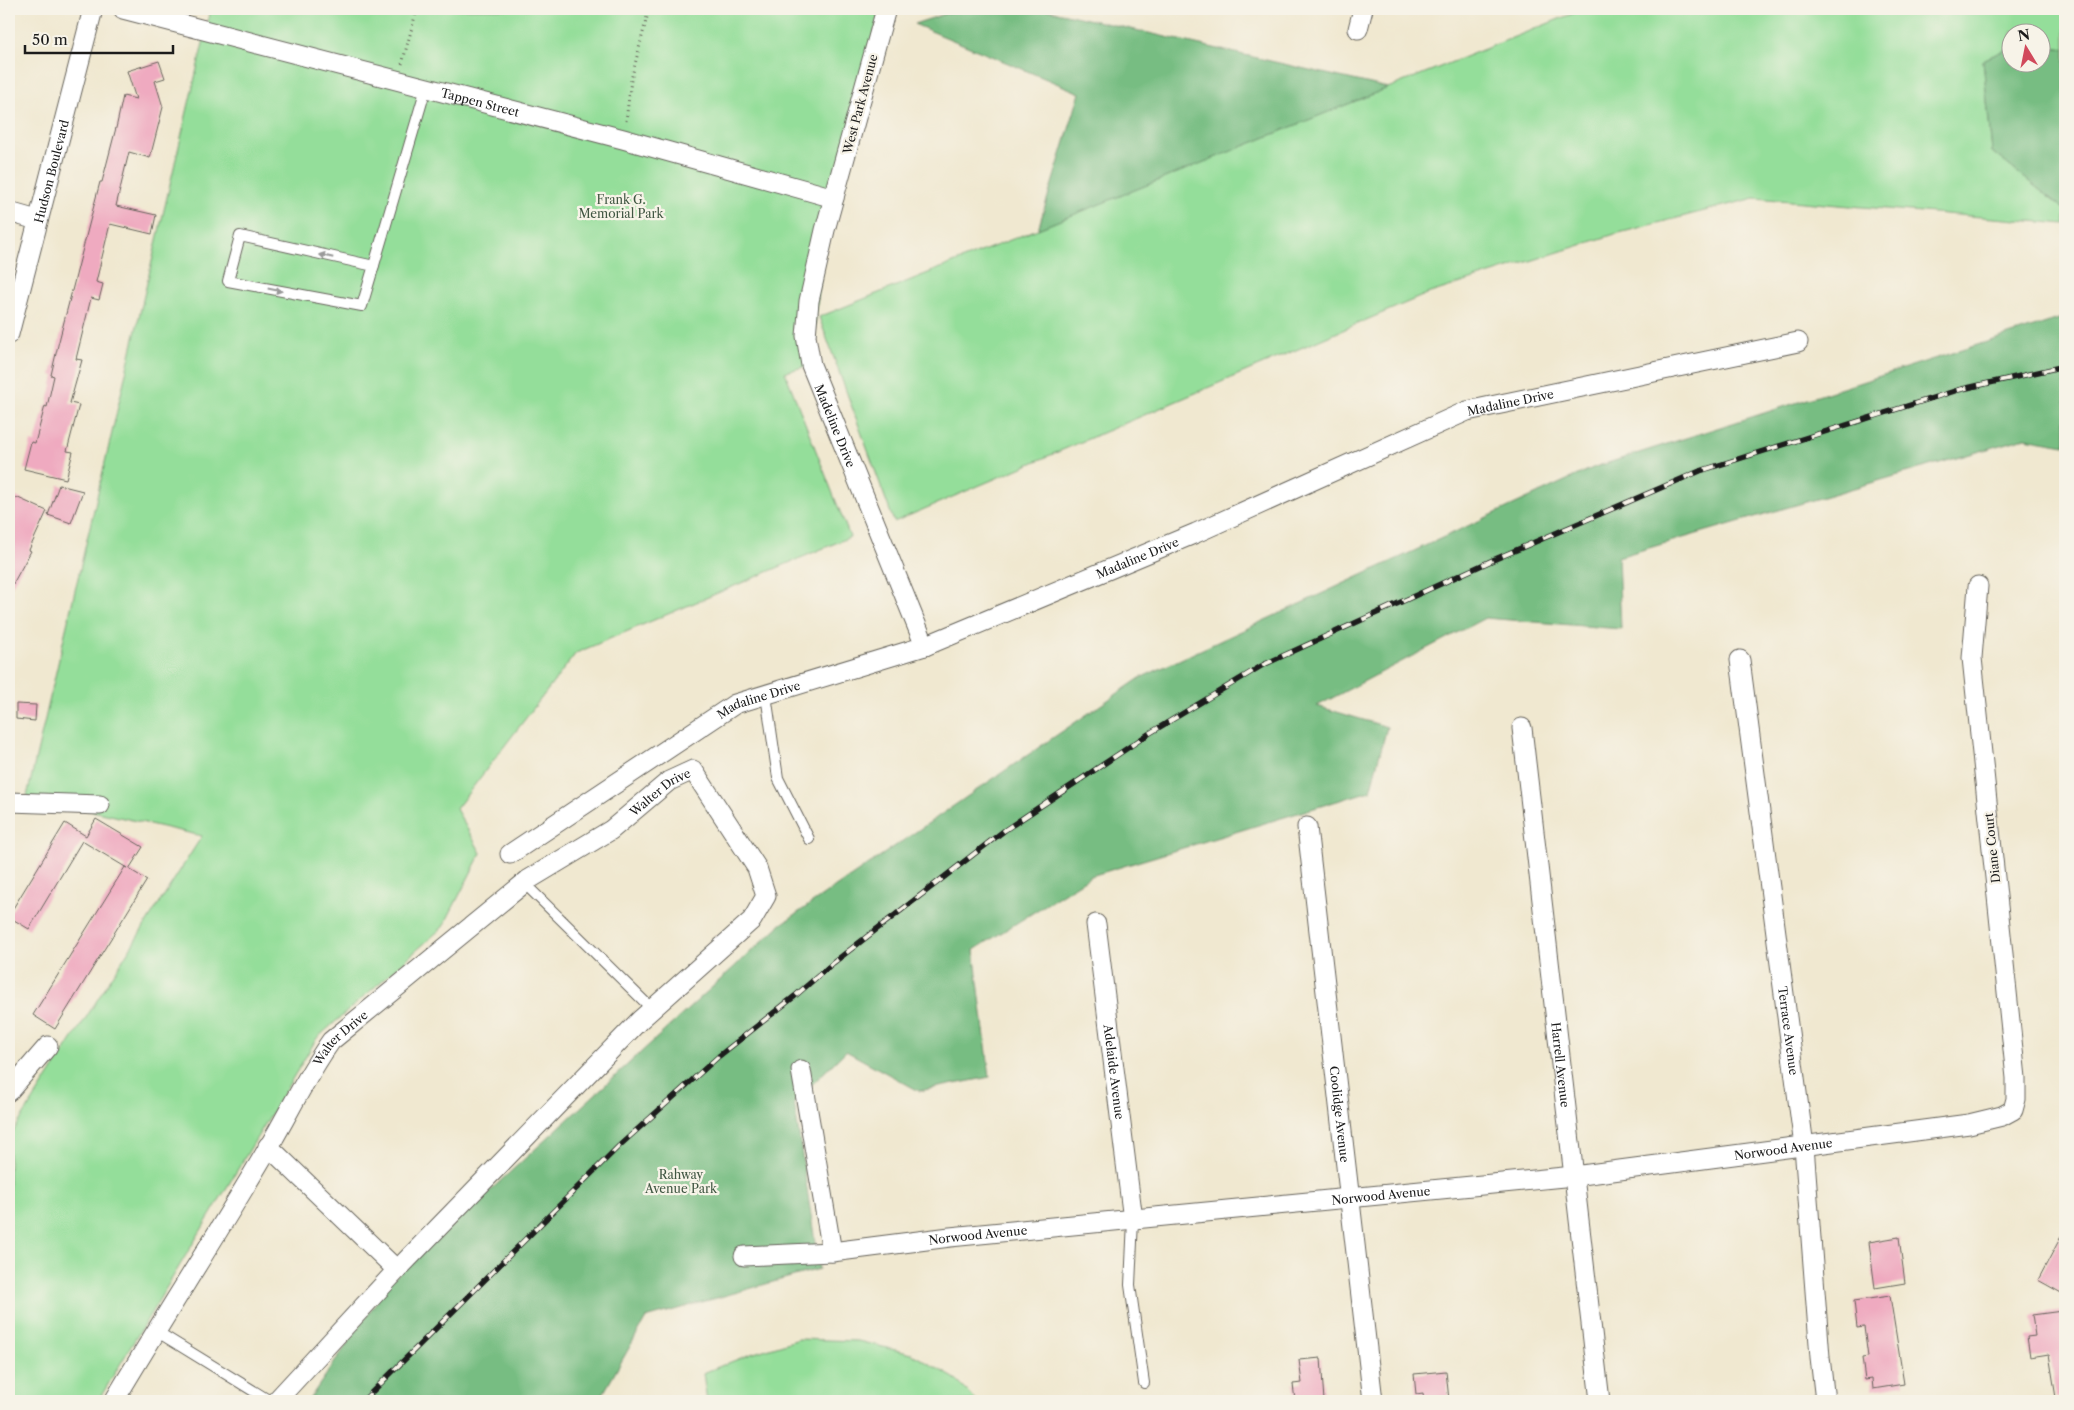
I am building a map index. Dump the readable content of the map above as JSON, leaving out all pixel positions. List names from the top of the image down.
{
  "streets": {
    "street": [
      "Tappen Street",
      "West Park Avenue",
      "Hudson Boulevard",
      "Madaline Drive",
      "Madeline Drive",
      "Walter Drive",
      "Diane Court",
      "Terrace Avenue",
      "Harrell Avenue",
      "Adelaide Avenue",
      "Coolidge Avenue",
      "Norwood Avenue"
    ]
  },
  "crossings": [
    ["Tappen Street", "West Park Avenue"],
    ["Tappen Street", "Madeline Drive"],
    ["West Park Avenue", "Madeline Drive"],
    ["Madaline Drive", "Madeline Drive"],
    ["Diane Court", "Norwood Avenue"],
    ["Terrace Avenue", "Norwood Avenue"],
    ["Harrell Avenue", "Norwood Avenue"],
    ["Adelaide Avenue", "Norwood Avenue"],
    ["Coolidge Avenue", "Norwood Avenue"]
  ],
  "parks": ["Frank G. Memorial Park", "Rahway Avenue Park"],
  "scale_bar": "50 m",
  "north": "top"
}
